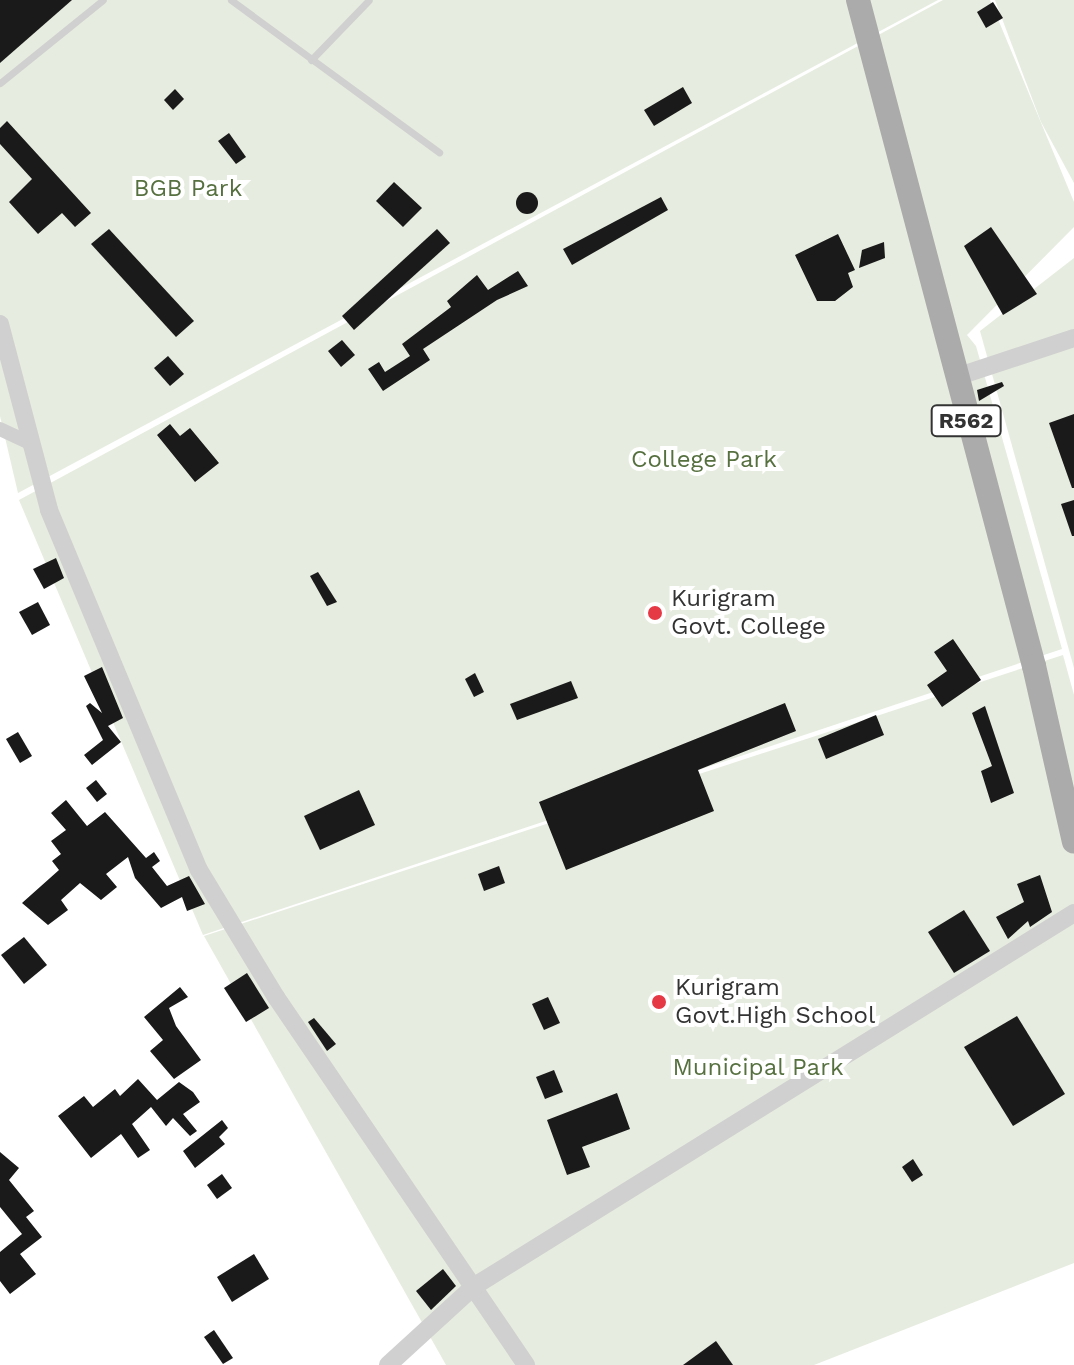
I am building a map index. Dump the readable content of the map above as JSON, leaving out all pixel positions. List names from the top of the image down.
{
  "streets": {
    "main road": ["R562"]
  },
  "parks": ["BGB Park", "College Park", "Municipal Park"],
  "places": ["Kurigram Govt. College", "Kurigram Govt.High School"]
}
